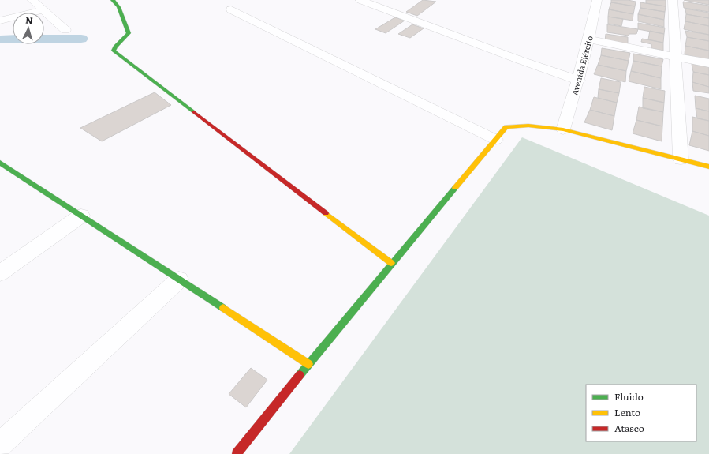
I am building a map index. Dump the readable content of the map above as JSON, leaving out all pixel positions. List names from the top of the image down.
{
  "streets": {
    "street": ["Avenida Ejército"]
  },
  "legend": ["Fluido", "Lento", "Atasco"],
  "north": "top"
}
